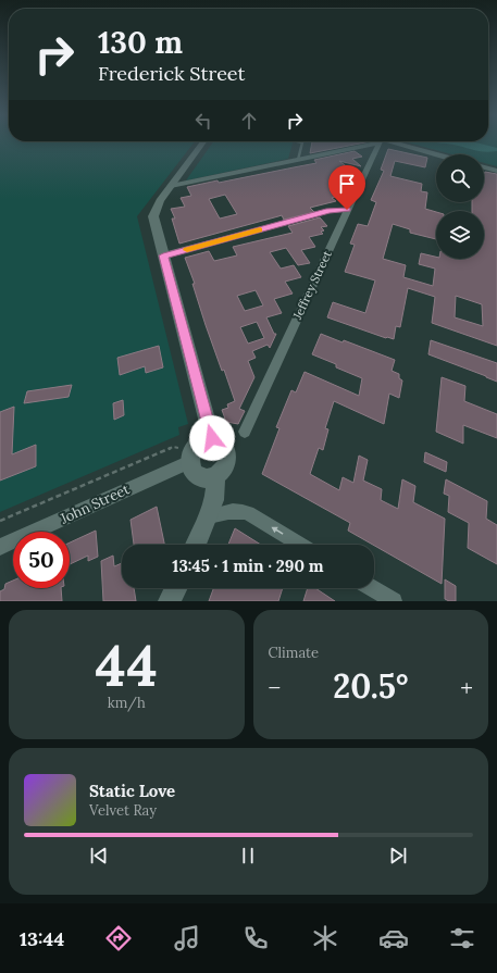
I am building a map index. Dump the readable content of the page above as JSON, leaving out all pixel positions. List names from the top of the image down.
{
  "streets": {
    "street": ["Jeffrey Street", "John Street"]
  },
  "page": {
    "turn": ["130 m", "Frederick Street"],
    "limit": "50",
    "trip": "13:45 · 1 min · 290 m",
    "tile": [
      ["44", "km/h"],
      "Climate"
    ],
    "heat": ["−", "20.5°", "+"],
    "song": ["Static Love", "Velvet Ray"],
    "tabs": "13:44"
  }
}
